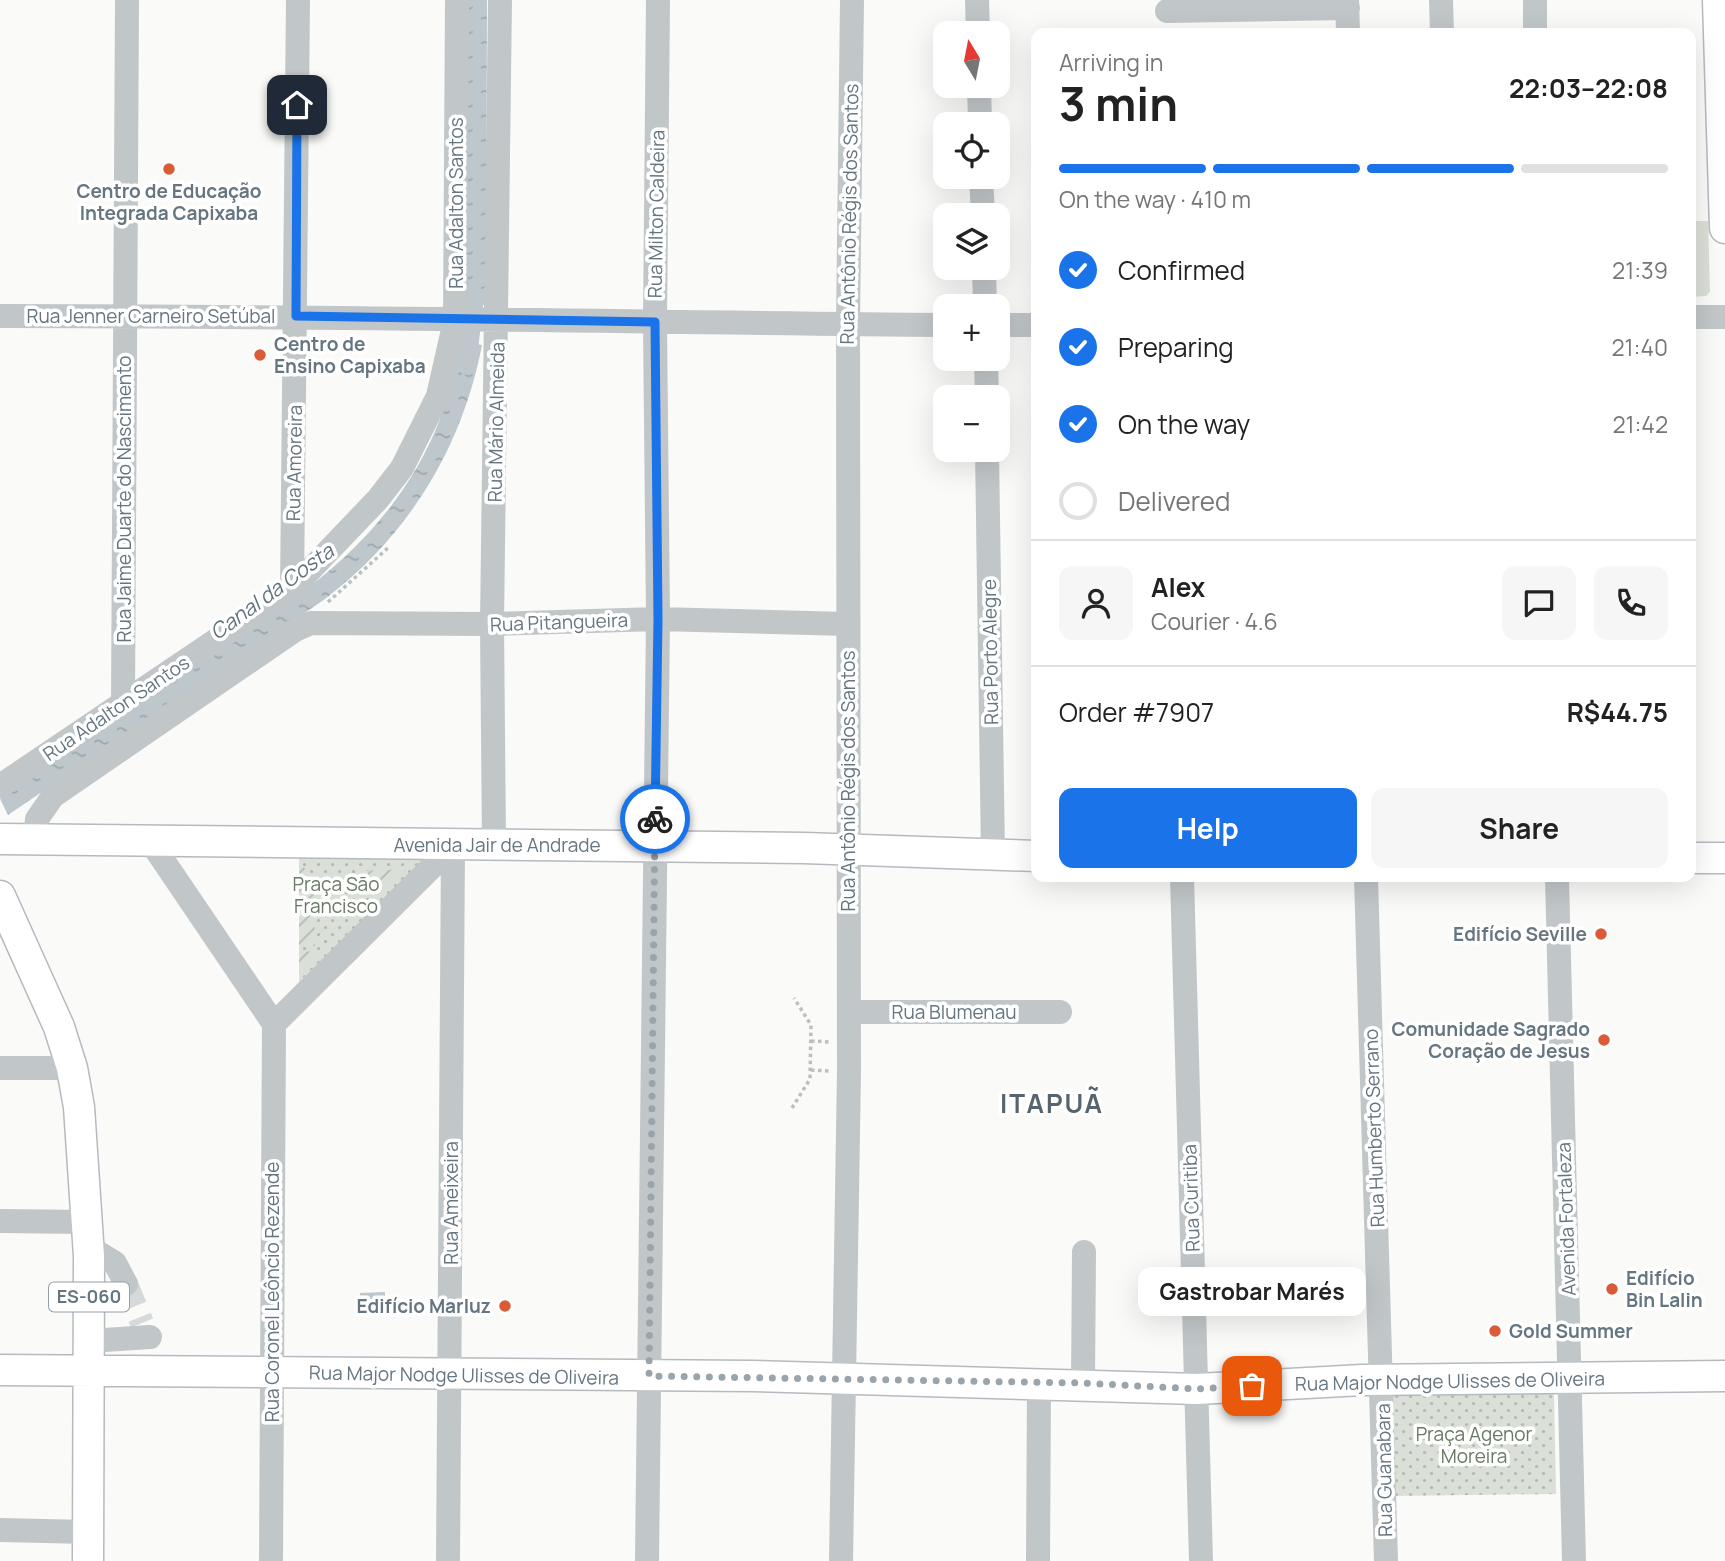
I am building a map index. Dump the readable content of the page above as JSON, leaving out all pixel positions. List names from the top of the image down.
{
  "streets": {
    "main road": ["Avenida Jair de Andrade", "ES-060", "Rua Major Nodge Ulisses de Oliveira"],
    "street": [
      "Rua Adalton Santos",
      "Rua Milton Caldeira",
      "Rua Antônio Régis dos Santos",
      "Rua Jenner Carneiro Setúbal",
      "Rua Mário Almeida",
      "Rua Amoreira",
      "Rua Jaime Duarte do Nascimento",
      "Rua Pitangueira",
      "Rua Porto Alegre",
      "Rua Blumenau",
      "Rua Humberto Serrano",
      "Rua Curitiba",
      "Rua Ameixeira",
      "Avenida Fortaleza",
      "Rua Coronel Leôncio Rezende",
      "Rua Guanabara"
    ]
  },
  "crossings": [
    ["Rua Adalton Santos", "Rua Jenner Carneiro Setúbal"],
    ["Rua Adalton Santos", "Rua Amoreira"],
    ["Rua Adalton Santos", "Rua Jaime Duarte do Nascimento"],
    ["Rua Adalton Santos", "Rua Pitangueira"],
    ["Rua Adalton Santos", "Avenida Jair de Andrade"],
    ["Rua Milton Caldeira", "Rua Jenner Carneiro Setúbal"],
    ["Rua Milton Caldeira", "Rua Pitangueira"],
    ["Rua Milton Caldeira", "Avenida Jair de Andrade"],
    ["Rua Milton Caldeira", "Rua Major Nodge Ulisses de Oliveira"],
    ["Rua Antônio Régis dos Santos", "Rua Jenner Carneiro Setúbal"],
    ["Rua Antônio Régis dos Santos", "Rua Pitangueira"],
    ["Rua Antônio Régis dos Santos", "Avenida Jair de Andrade"],
    ["Rua Antônio Régis dos Santos", "Rua Blumenau"],
    ["Rua Antônio Régis dos Santos", "Rua Major Nodge Ulisses de Oliveira"],
    ["Rua Jenner Carneiro Setúbal", "Rua Mário Almeida"],
    ["Rua Jenner Carneiro Setúbal", "Rua Amoreira"],
    ["Rua Jenner Carneiro Setúbal", "Rua Jaime Duarte do Nascimento"],
    ["Rua Mário Almeida", "Rua Pitangueira"],
    ["Rua Mário Almeida", "Avenida Jair de Andrade"],
    ["Rua Porto Alegre", "Avenida Jair de Andrade"],
    ["Avenida Jair de Andrade", "Rua Ameixeira"],
    ["Rua Humberto Serrano", "Rua Major Nodge Ulisses de Oliveira"],
    ["Rua Humberto Serrano", "Rua Guanabara"],
    ["Rua Curitiba", "Rua Major Nodge Ulisses de Oliveira"],
    ["Rua Ameixeira", "Rua Major Nodge Ulisses de Oliveira"],
    ["Avenida Fortaleza", "Rua Major Nodge Ulisses de Oliveira"],
    ["Rua Coronel Leôncio Rezende", "Rua Major Nodge Ulisses de Oliveira"],
    ["ES-060", "Rua Major Nodge Ulisses de Oliveira"],
    ["Rua Major Nodge Ulisses de Oliveira", "Rua Guanabara"]
  ],
  "districts": ["ITAPUÃ"],
  "water": ["Canal da Costa"],
  "parks": ["Praça São Francisco", "Praça Agenor Moreira"],
  "places": [
    "Centro de Educação Integrada Capixaba",
    "Centro de Ensino Capixaba",
    "Edifício Seville",
    "Comunidade Sagrado Coração de Jesus",
    "Edifício Bin Lalin",
    "Edifício Marluz",
    "Gold Summer",
    "Gastrobar Marés"
  ],
  "north": "top",
  "page": {
    "map_buttons": ["+", "−"],
    "heading": ["3 min", "Arriving in", "22:03–22:08"],
    "panel": [
      "Alex",
      "Courier · 4.6",
      "Order #7907",
      "R$44.75"
    ],
    "bar": "On the way · 410 m",
    "list": [
      ["Confirmed", "21:39"],
      ["Preparing", "21:40"],
      ["On the way", "21:42"],
      "Delivered"
    ],
    "buttons": ["Help", "Share"],
    "bubble": "Gastrobar Marés"
  }
}
